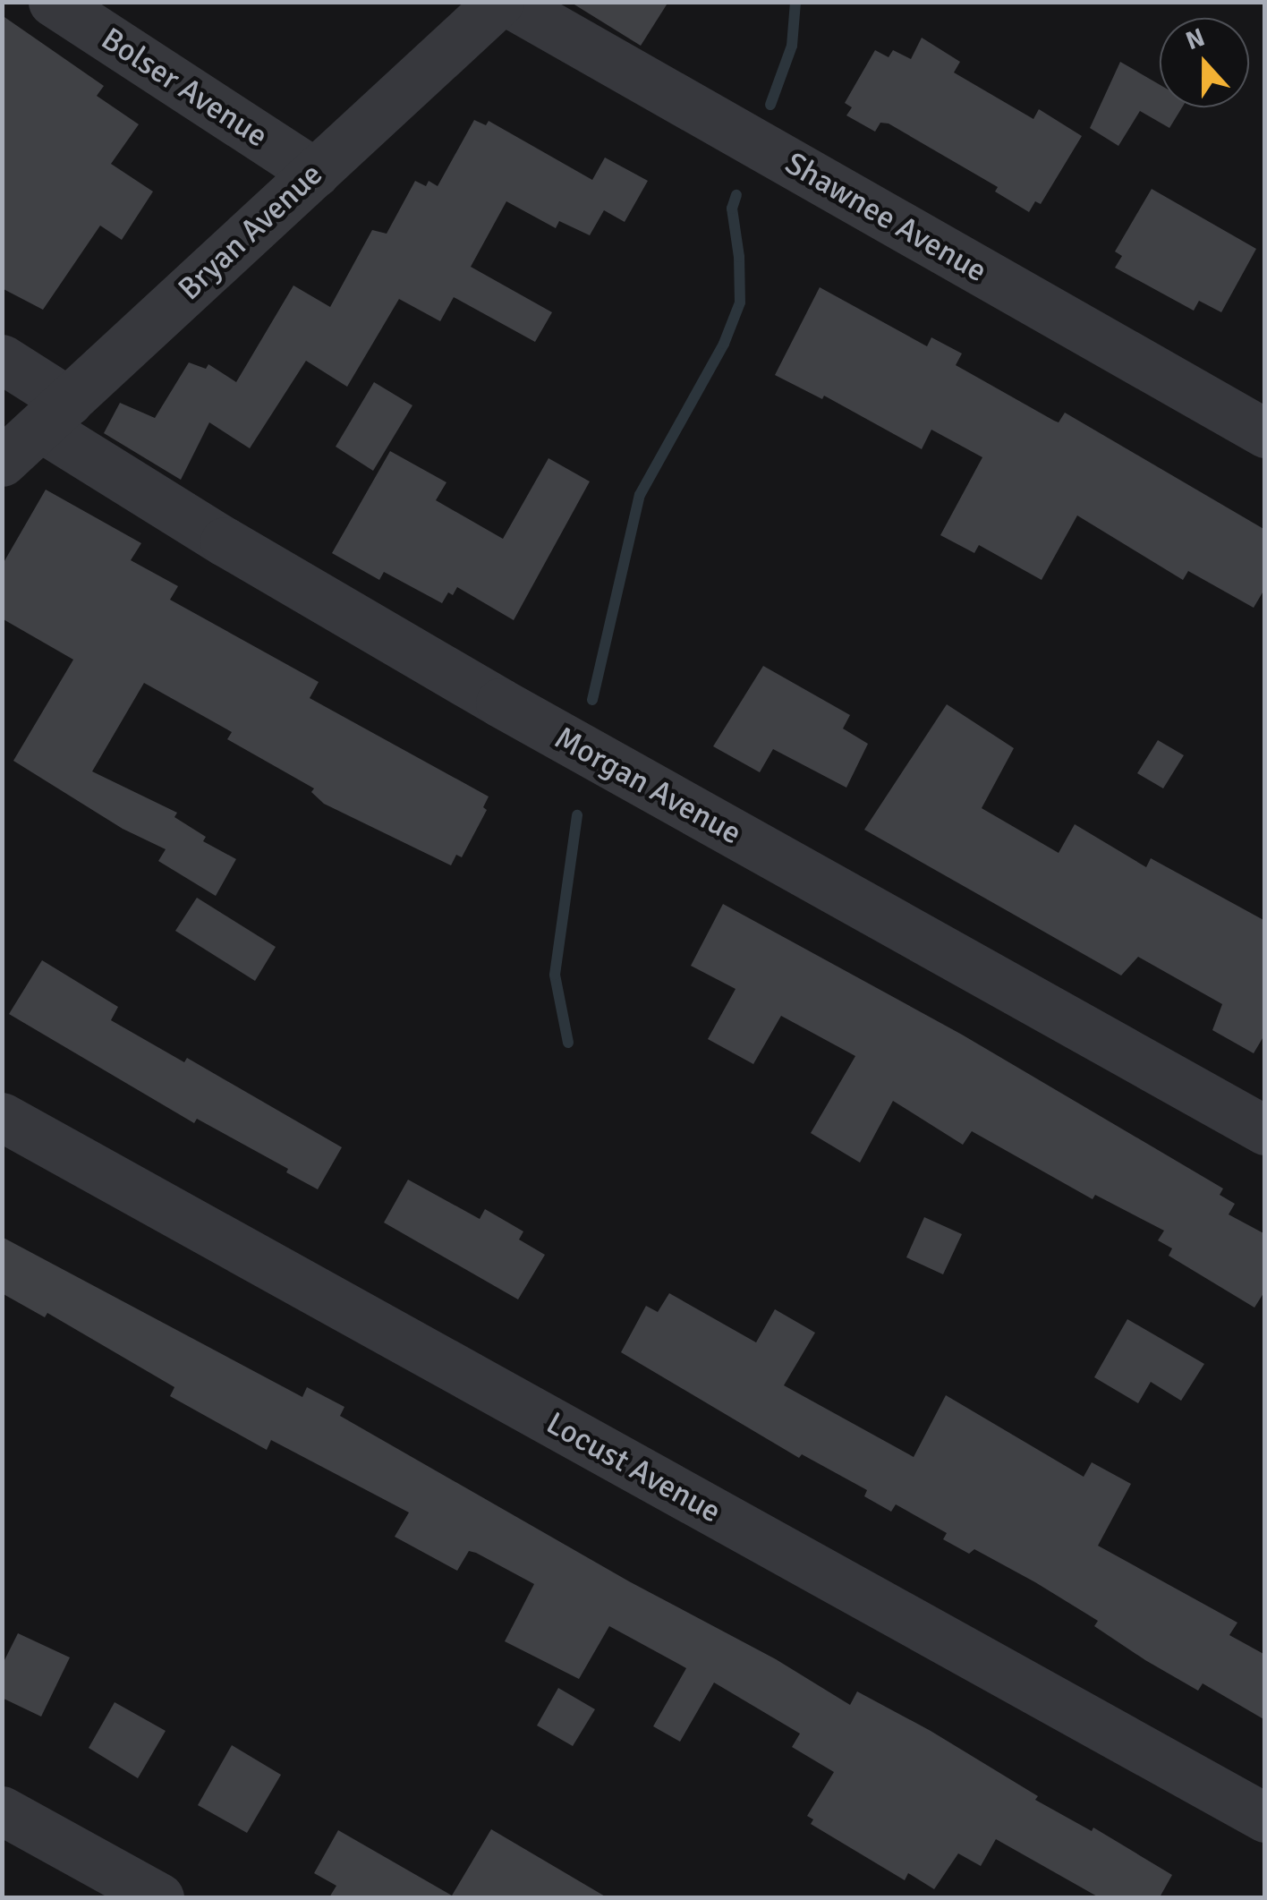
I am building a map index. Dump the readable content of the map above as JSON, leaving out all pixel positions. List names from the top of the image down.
{
  "streets": {
    "street": [
      "Bolser Avenue",
      "Shawnee Avenue",
      "Bryan Avenue",
      "Morgan Avenue",
      "Locust Avenue"
    ]
  },
  "crossings": [
    ["Bolser Avenue", "Bryan Avenue"],
    ["Bryan Avenue", "Morgan Avenue"]
  ],
  "north": "top"
}
